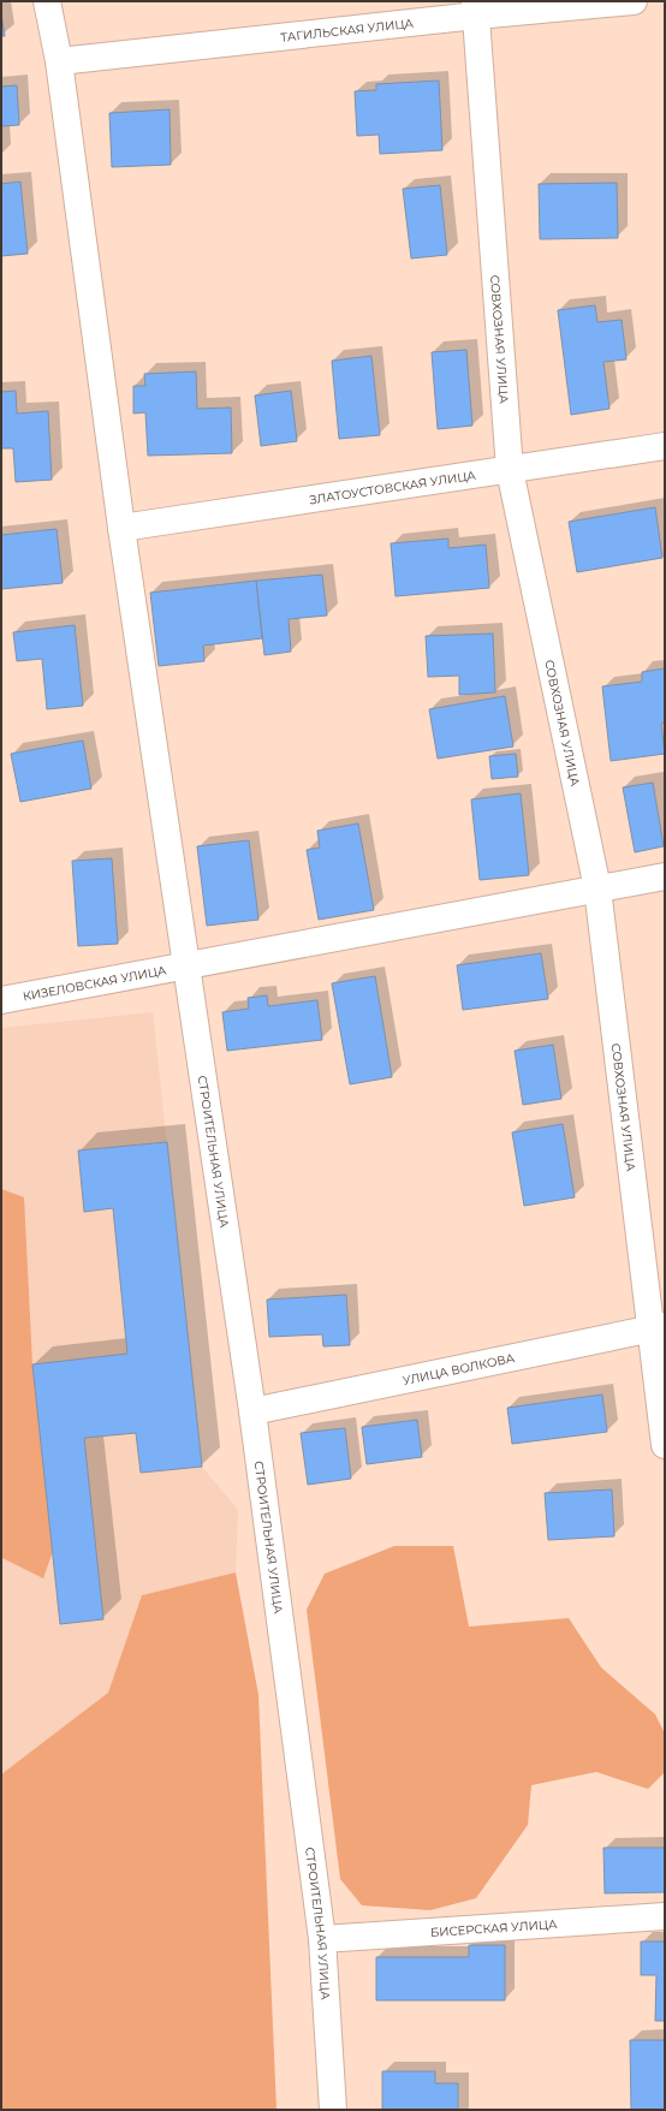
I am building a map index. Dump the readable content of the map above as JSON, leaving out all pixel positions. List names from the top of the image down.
{
  "streets": {
    "street": [
      "ТАГИЛЬСКАЯ УЛИЦА",
      "СОВХОЗНАЯ УЛИЦА",
      "ЗЛАТОУСТОВСКАЯ УЛИЦА",
      "КИЗЕЛОВСКАЯ УЛИЦА",
      "СТРОИТЕЛЬНАЯ УЛИЦА",
      "УЛИЦА ВОЛКОВА",
      "БИСЕРСКАЯ УЛИЦА"
    ]
  },
  "crossings": [
    ["ТАГИЛЬСКАЯ УЛИЦА", "СОВХОЗНАЯ УЛИЦА"],
    ["ТАГИЛЬСКАЯ УЛИЦА", "СТРОИТЕЛЬНАЯ УЛИЦА"],
    ["СОВХОЗНАЯ УЛИЦА", "ЗЛАТОУСТОВСКАЯ УЛИЦА"],
    ["СОВХОЗНАЯ УЛИЦА", "КИЗЕЛОВСКАЯ УЛИЦА"],
    ["СОВХОЗНАЯ УЛИЦА", "УЛИЦА ВОЛКОВА"],
    ["ЗЛАТОУСТОВСКАЯ УЛИЦА", "СТРОИТЕЛЬНАЯ УЛИЦА"],
    ["КИЗЕЛОВСКАЯ УЛИЦА", "СТРОИТЕЛЬНАЯ УЛИЦА"],
    ["СТРОИТЕЛЬНАЯ УЛИЦА", "УЛИЦА ВОЛКОВА"],
    ["СТРОИТЕЛЬНАЯ УЛИЦА", "БИСЕРСКАЯ УЛИЦА"]
  ]
}
